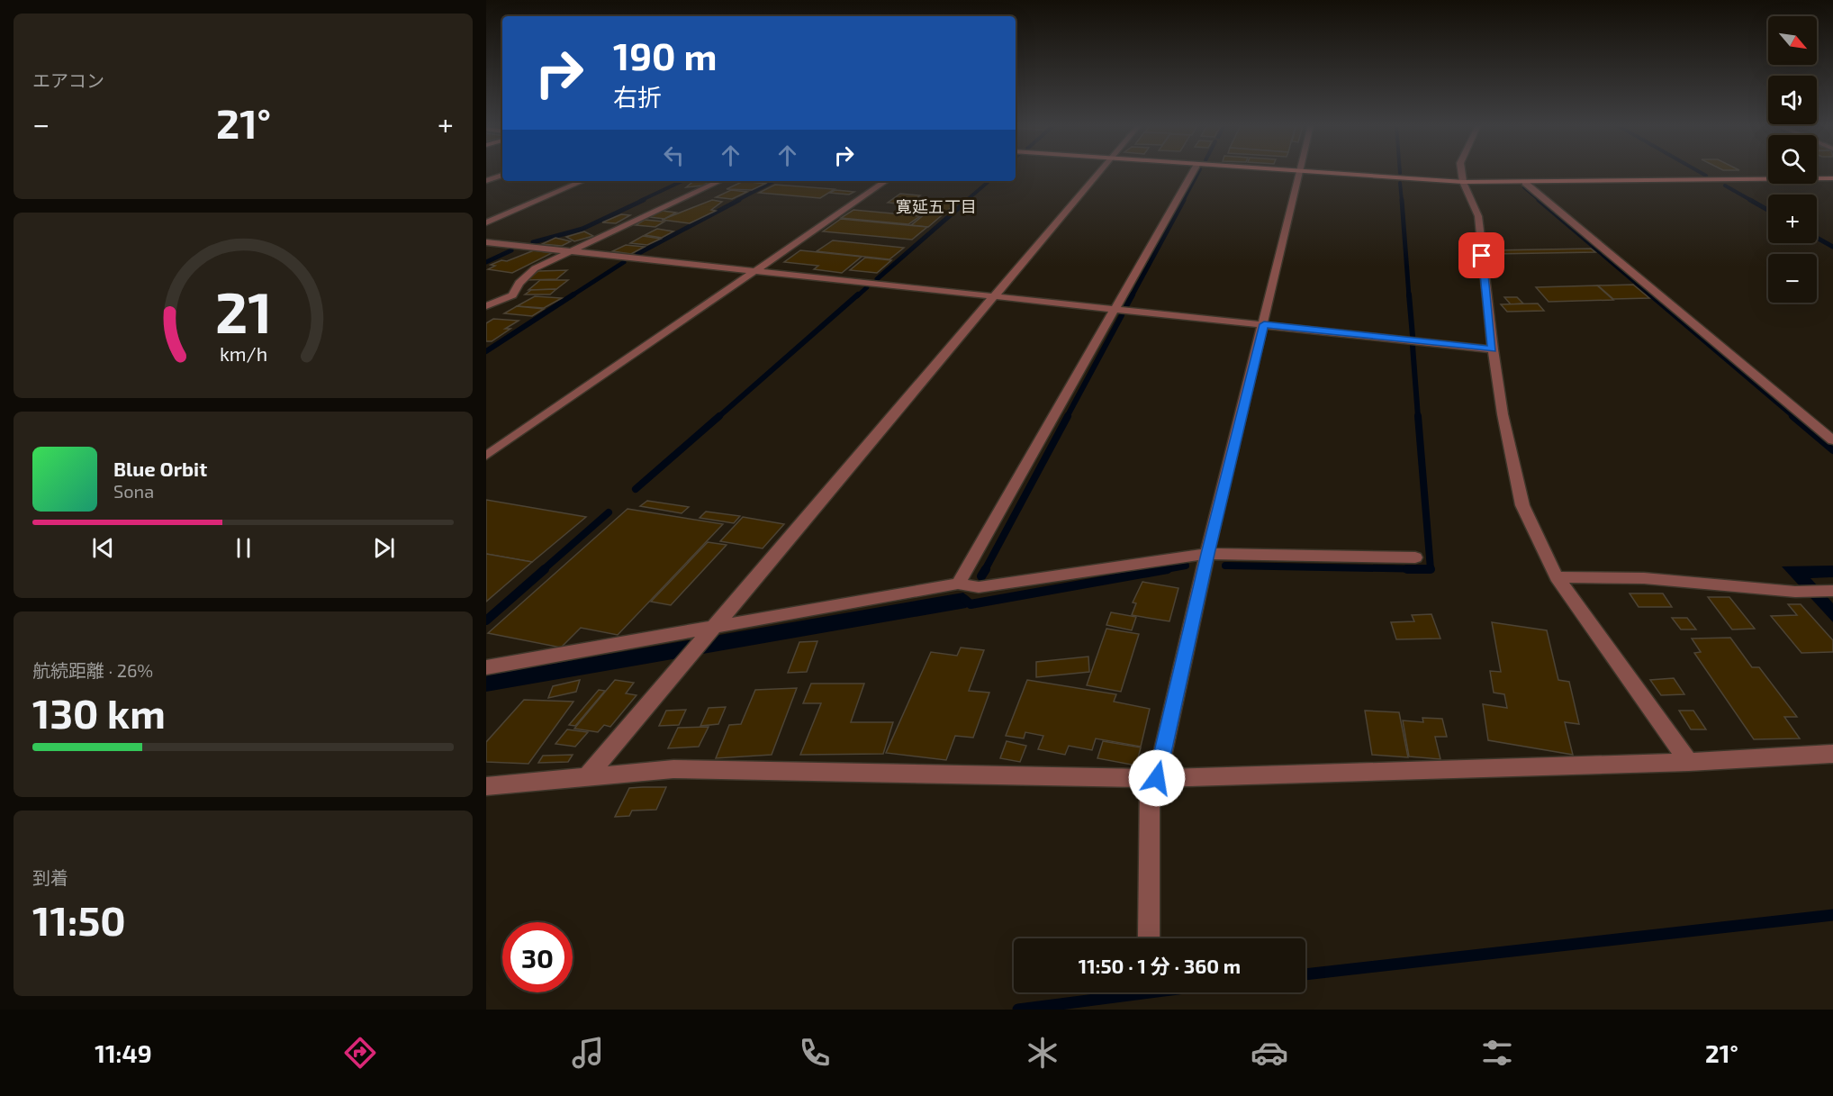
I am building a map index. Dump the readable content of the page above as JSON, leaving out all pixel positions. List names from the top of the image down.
{
  "districts": ["寛延五丁目"],
  "north": "bottom right",
  "page": {
    "tile": [
      "エアコン",
      ["航続距離 · 26%", "130 km"],
      ["到着", "11:50"]
    ],
    "map_buttons": ["+", "−"],
    "turn": ["190 m", "右折"],
    "heat": ["−", "21°", "+"],
    "song": ["Blue Orbit", "Sona"],
    "limit": "30",
    "trip": "11:50 · 1 分 · 360 m",
    "tabs": ["11:49", "21°"],
    "gauge": ["21", "km/h"]
  }
}
